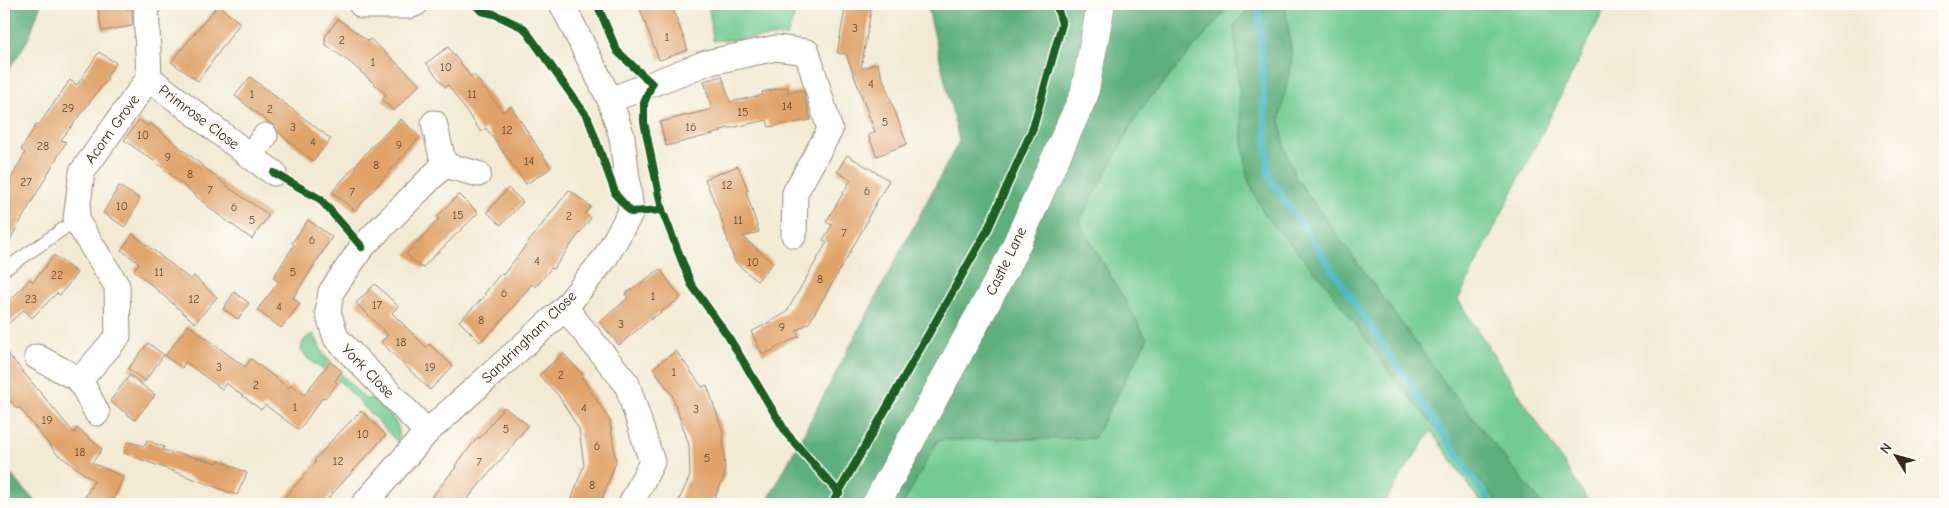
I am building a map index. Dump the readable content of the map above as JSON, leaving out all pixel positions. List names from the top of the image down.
{
  "streets": {
    "street": [
      "Primrose Close",
      "Acorn Grove",
      "Castle Lane",
      "Sandringham Close",
      "York Close"
    ]
  },
  "crossings": [
    ["Primrose Close", "Acorn Grove"],
    ["Sandringham Close", "York Close"]
  ],
  "house_numbers": [
    "3",
    "1",
    "2",
    "1",
    "10",
    "4",
    "1",
    "11",
    "14",
    "29",
    "2",
    "15",
    "5",
    "3",
    "16",
    "12",
    "10",
    "4",
    "9",
    "28",
    "9",
    "14",
    "8",
    "8",
    "27",
    "12",
    "7",
    "6",
    "7",
    "10",
    "6",
    "15",
    "2",
    "5",
    "11",
    "7",
    "6",
    "4",
    "10",
    "11",
    "5",
    "22",
    "8",
    "6",
    "1",
    "23",
    "12",
    "17",
    "4",
    "8",
    "3",
    "9",
    "18",
    "3",
    "19",
    "1",
    "2",
    "2",
    "1",
    "4",
    "3",
    "19",
    "5",
    "10",
    "6",
    "18",
    "5",
    "12",
    "7",
    "8"
  ],
  "north": "top left"
}
